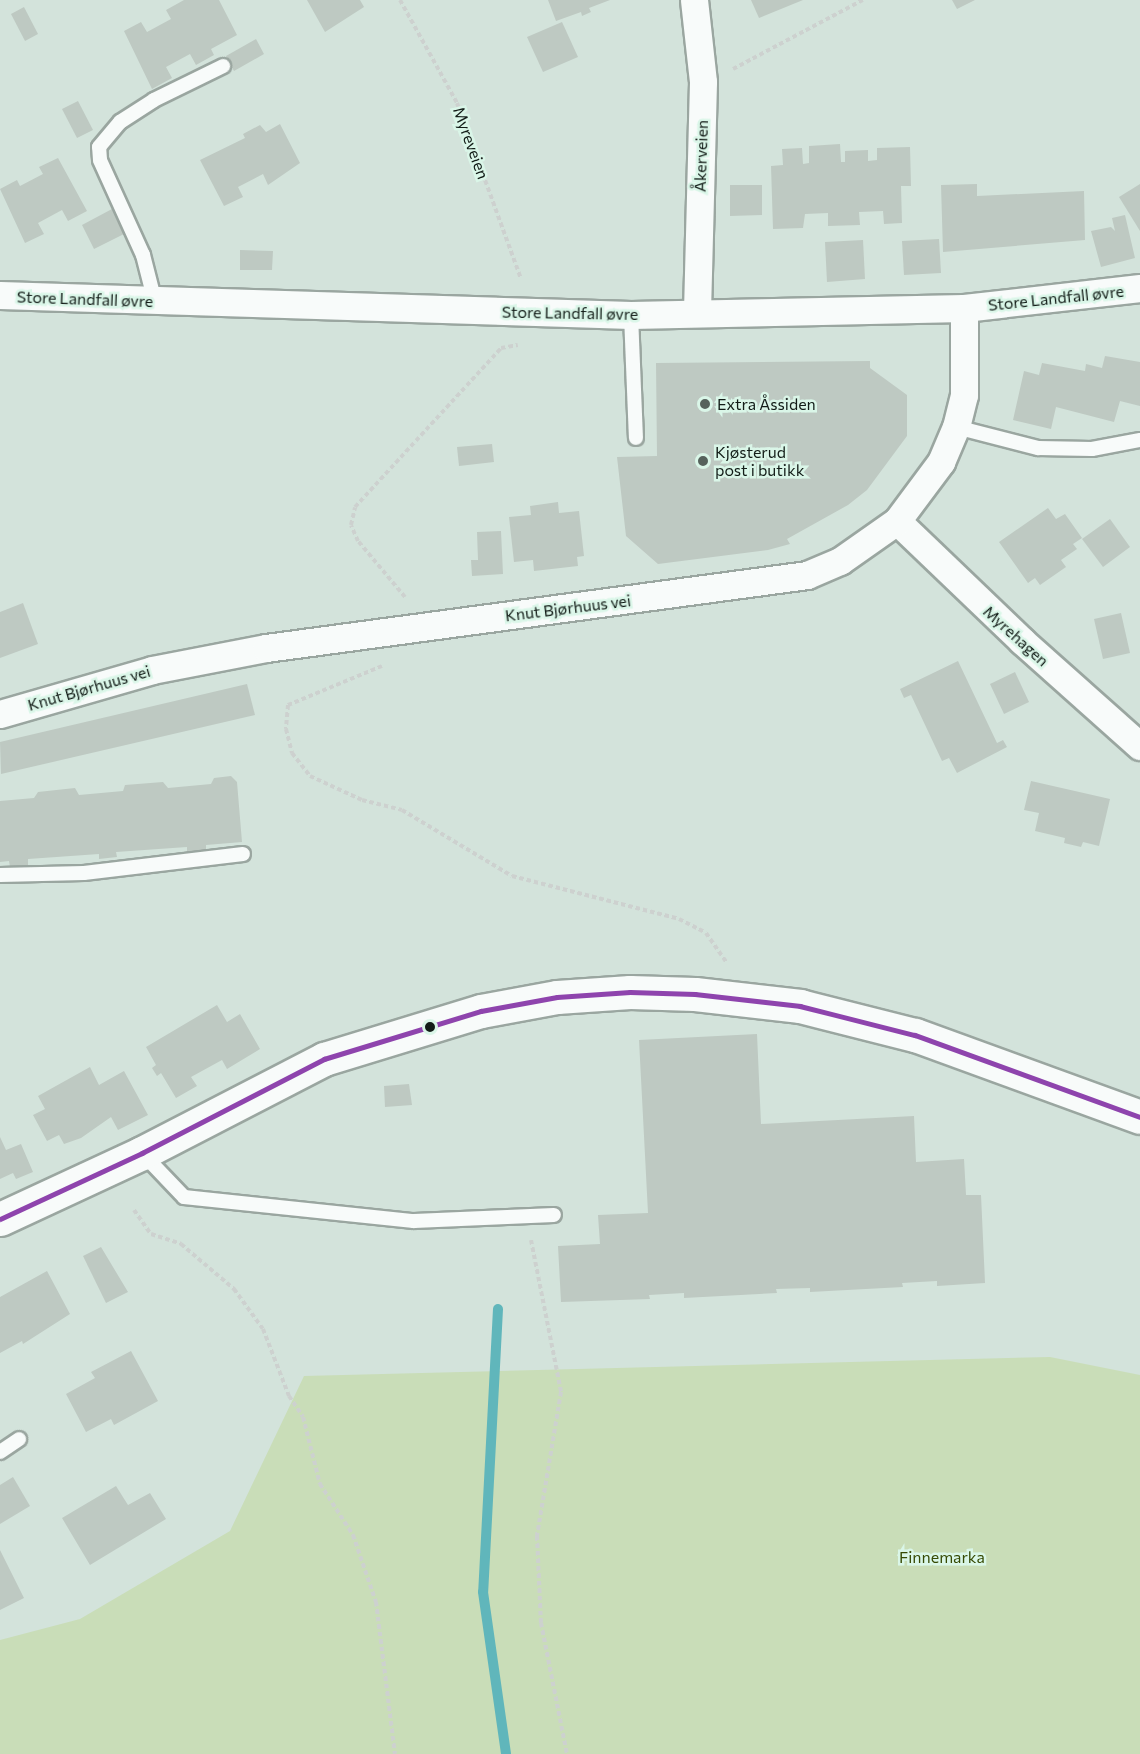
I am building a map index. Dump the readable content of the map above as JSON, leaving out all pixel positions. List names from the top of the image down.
{
  "streets": {
    "street": [
      "Åkerveien",
      "Store Landfall øvre",
      "Knut Bjørhuus vei",
      "Myrehagen"
    ],
    "path": ["Myreveien"]
  },
  "crossings": [
    ["Åkerveien", "Store Landfall øvre"],
    ["Store Landfall øvre", "Knut Bjørhuus vei"],
    ["Knut Bjørhuus vei", "Myrehagen"]
  ],
  "parks": ["Finnemarka"],
  "places": ["Extra Åssiden", "Kjøsterud post i butikk"]
}
